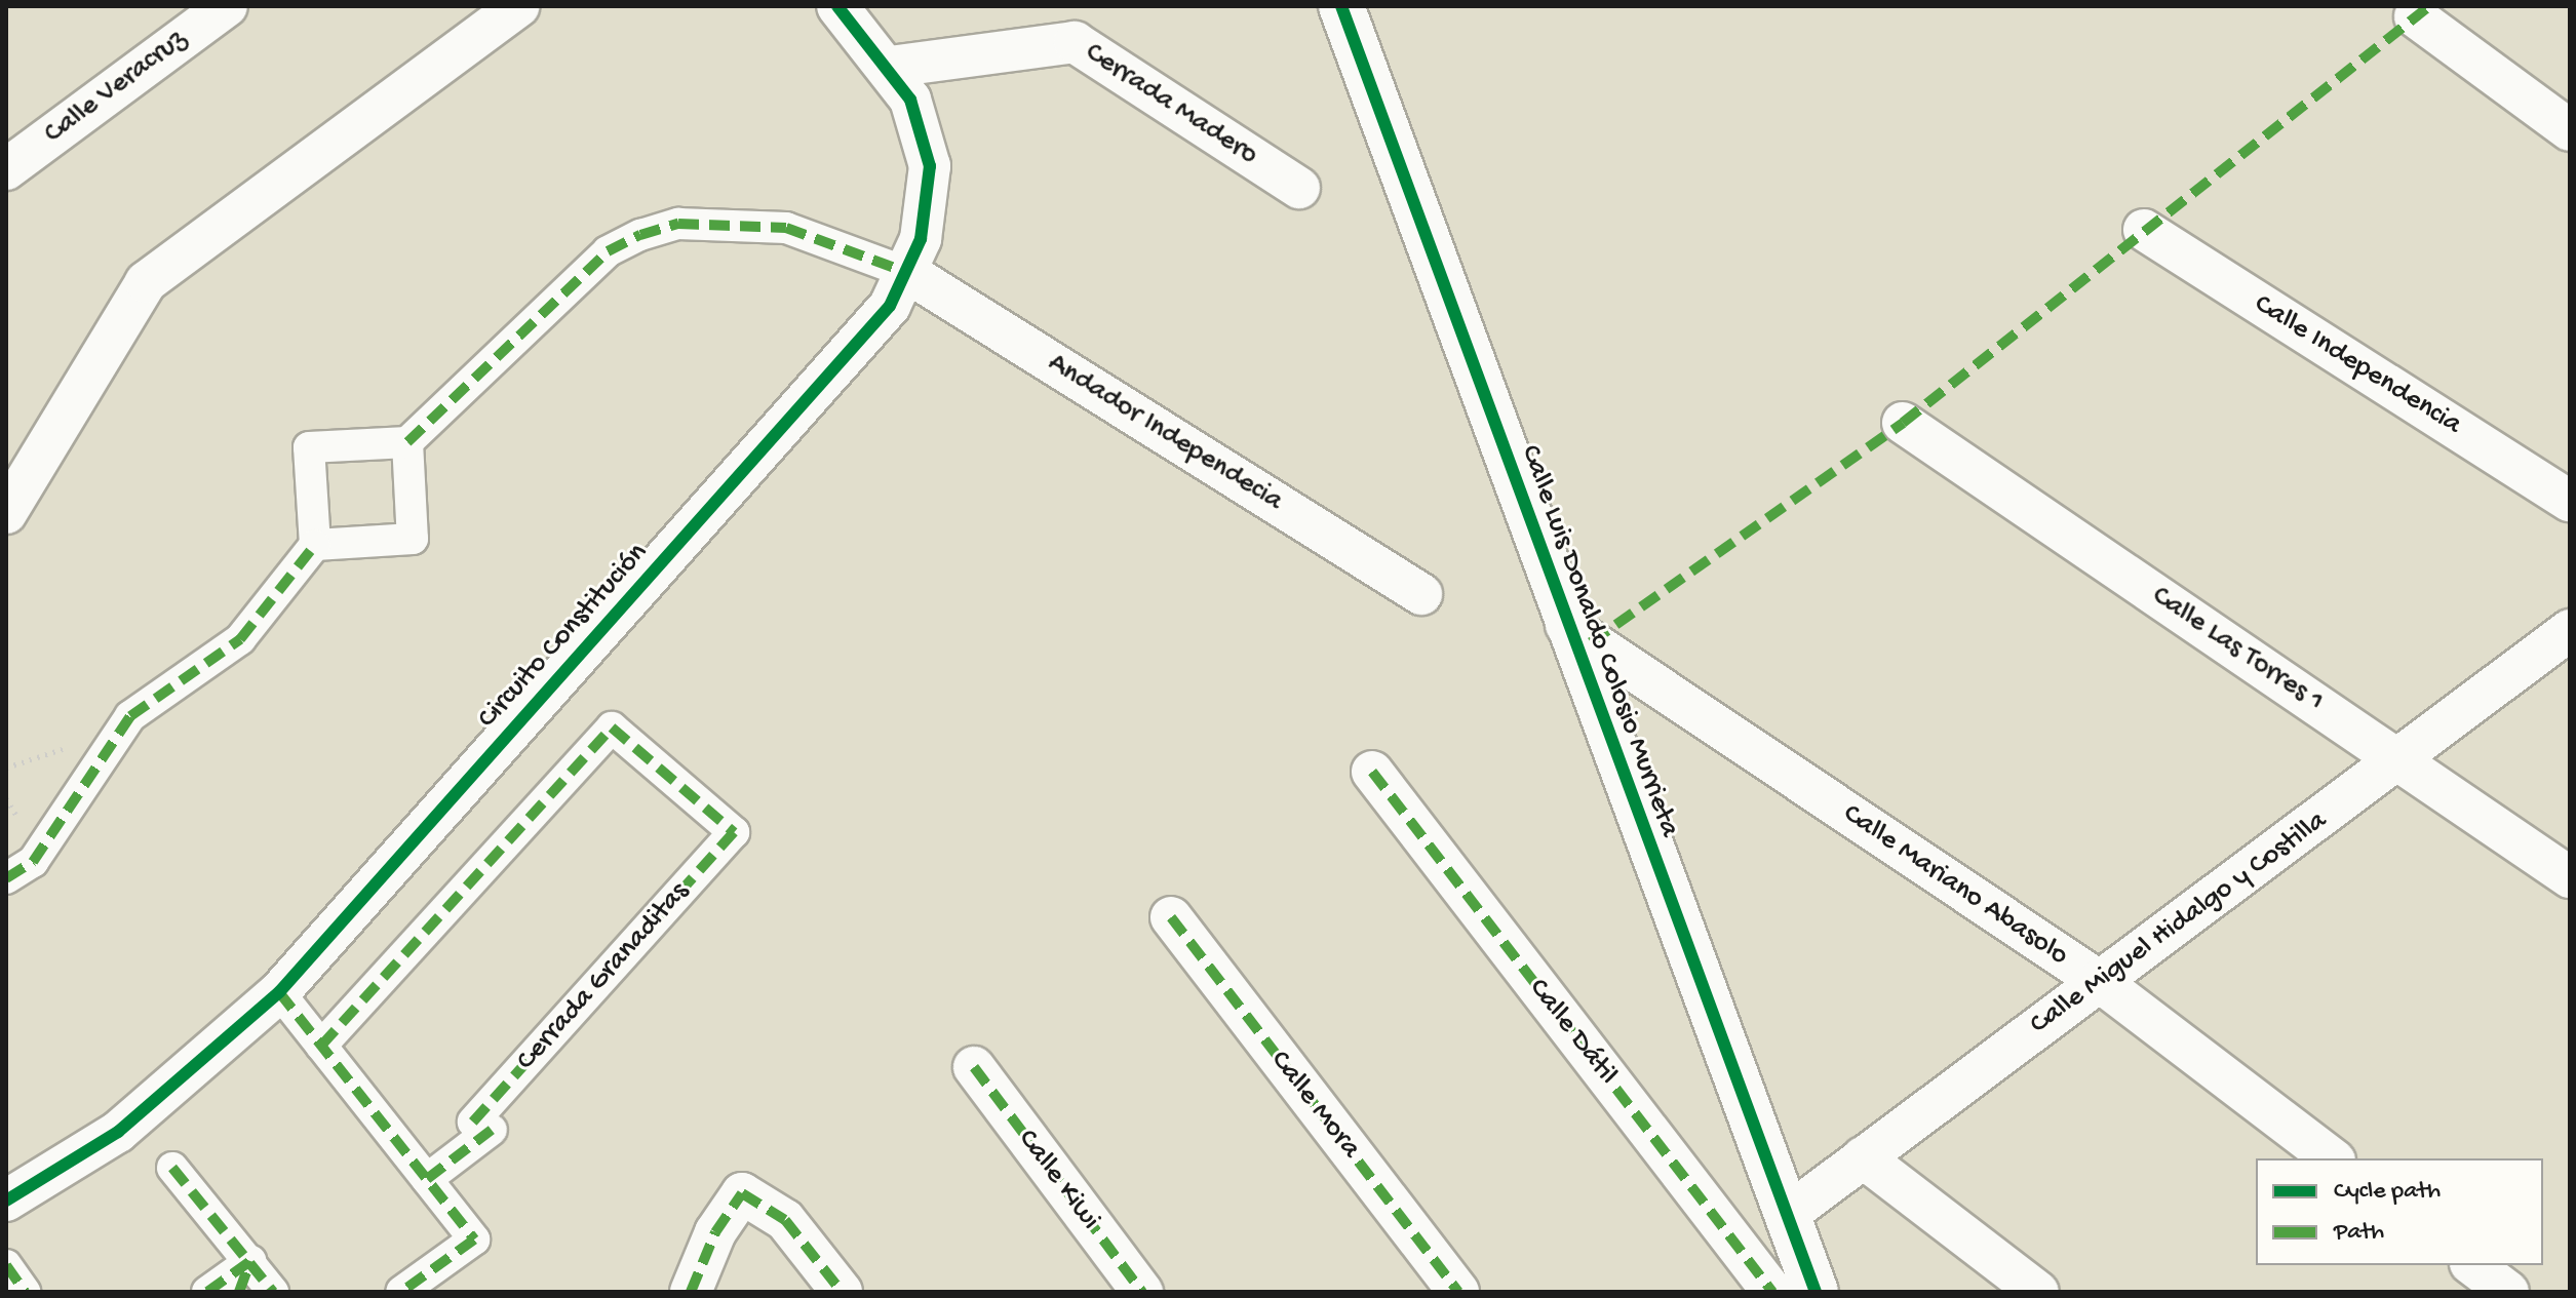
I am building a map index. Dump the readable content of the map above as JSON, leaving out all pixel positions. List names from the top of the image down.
{
  "streets": {
    "street": [
      "Calle Veracruz",
      "Cerrada Madero",
      "Calle Independencia",
      "Andador Independecia",
      "Circuito Constitución",
      "Calle Luis Donaldo Colosio Murrieta",
      "Calle Las Torres 1",
      "Calle Mariano Abasolo",
      "Calle Miguel Hidalgo y Costilla",
      "Cerrada Granaditas",
      "Calle Dátil",
      "Calle Mora",
      "Calle Kiwi"
    ]
  },
  "crossings": [
    ["Cerrada Madero", "Circuito Constitución"],
    ["Andador Independecia", "Circuito Constitución"],
    ["Calle Luis Donaldo Colosio Murrieta", "Calle Mariano Abasolo"],
    ["Calle Luis Donaldo Colosio Murrieta", "Calle Miguel Hidalgo y Costilla"],
    ["Calle Las Torres 1", "Calle Miguel Hidalgo y Costilla"],
    ["Calle Mariano Abasolo", "Calle Miguel Hidalgo y Costilla"]
  ],
  "legend": ["Cycle path", "Path"]
}
